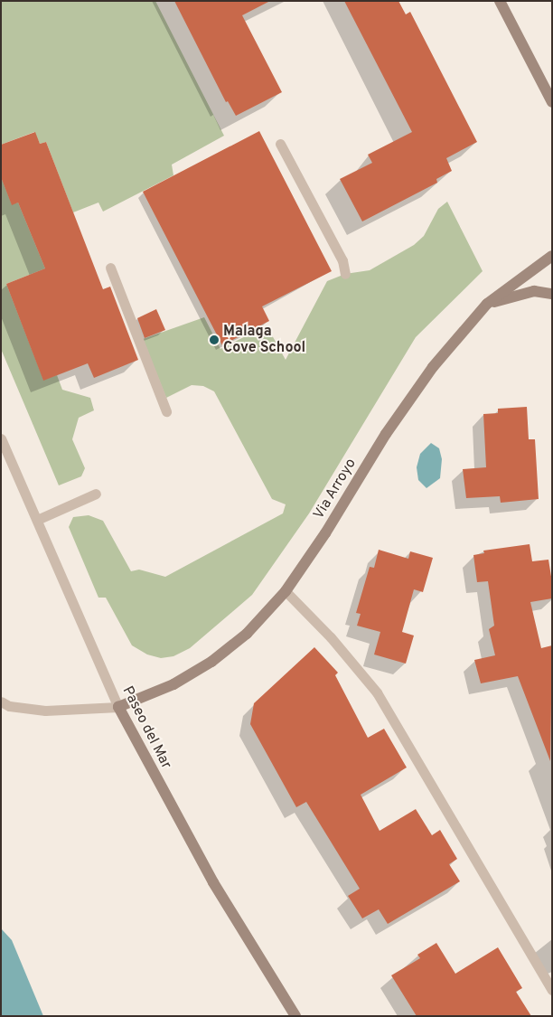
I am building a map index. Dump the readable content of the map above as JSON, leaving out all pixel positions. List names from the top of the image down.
{
  "streets": {
    "street": ["Via Arroyo", "Paseo del Mar"]
  },
  "crossings": [
    ["Via Arroyo", "Paseo del Mar"]
  ],
  "places": ["Malaga Cove School"]
}
